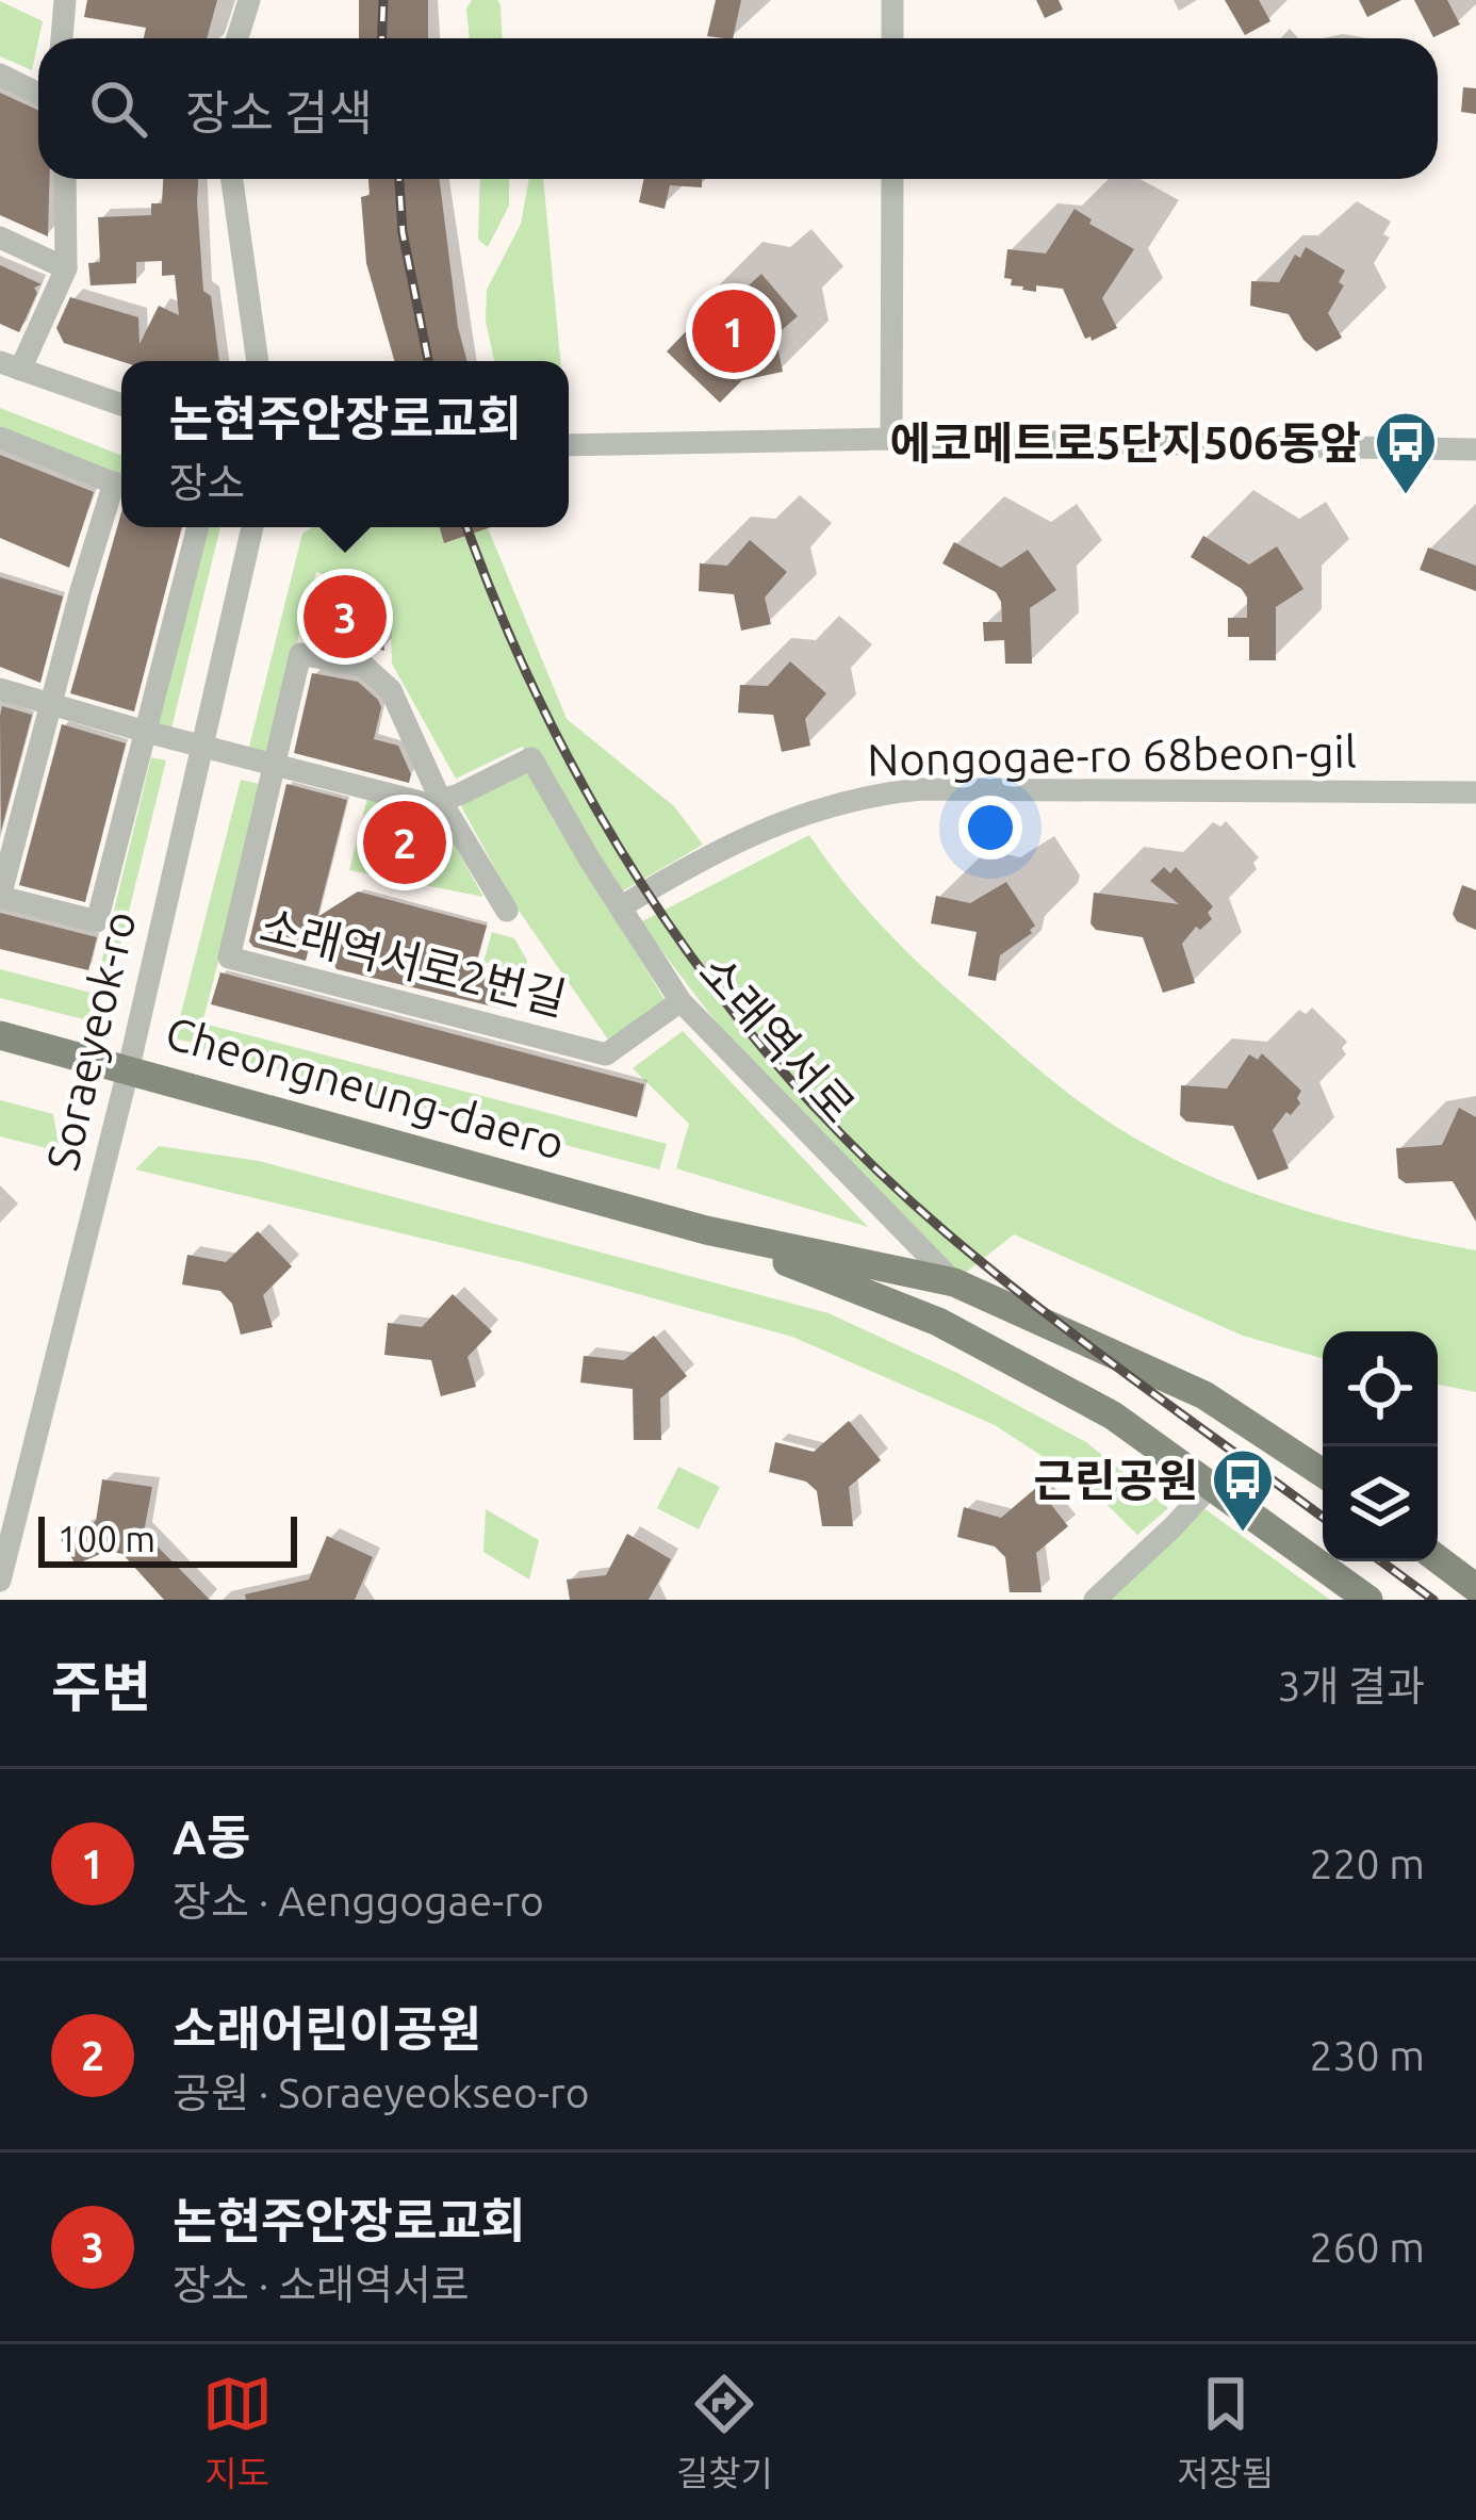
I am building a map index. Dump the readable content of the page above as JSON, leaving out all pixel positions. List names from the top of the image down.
{
  "streets": {
    "main road": ["Cheongneung-daero"],
    "street": [
      "Nongogae-ro 68beon-gil",
      "소래역서로2번길",
      "소래역서로",
      "Soraeyeok-ro"
    ]
  },
  "crossings": [
    ["Nongogae-ro 68beon-gil", "소래역서로"],
    ["소래역서로2번길", "소래역서로"],
    ["소래역서로", "Cheongneung-daero"],
    ["Soraeyeok-ro", "Cheongneung-daero"]
  ],
  "places": {
    "bus stop": ["에코메트로5단지506동앞", "근린공원"]
  },
  "scale_bar": "100 m",
  "page": {
    "search": "장소 검색",
    "pins": ["1", "3", "2"],
    "popup": ["논현주안장로교회", "장소"],
    "scale": "100 m",
    "heading": ["주변", "3개 결과"],
    "list": [
      {
        "mark": "1",
        "name": "A동",
        "note": "장소 · Aenggogae-ro",
        "value": "220 m"
      },
      {
        "mark": "2",
        "name": "소래어린이공원",
        "note": "공원 · Soraeyeokseo-ro",
        "value": "230 m"
      },
      {
        "mark": "3",
        "name": "논현주안장로교회",
        "note": "장소 · 소래역서로",
        "value": "260 m"
      }
    ],
    "nav": ["지도", "길찾기", "저장됨"]
  }
}
